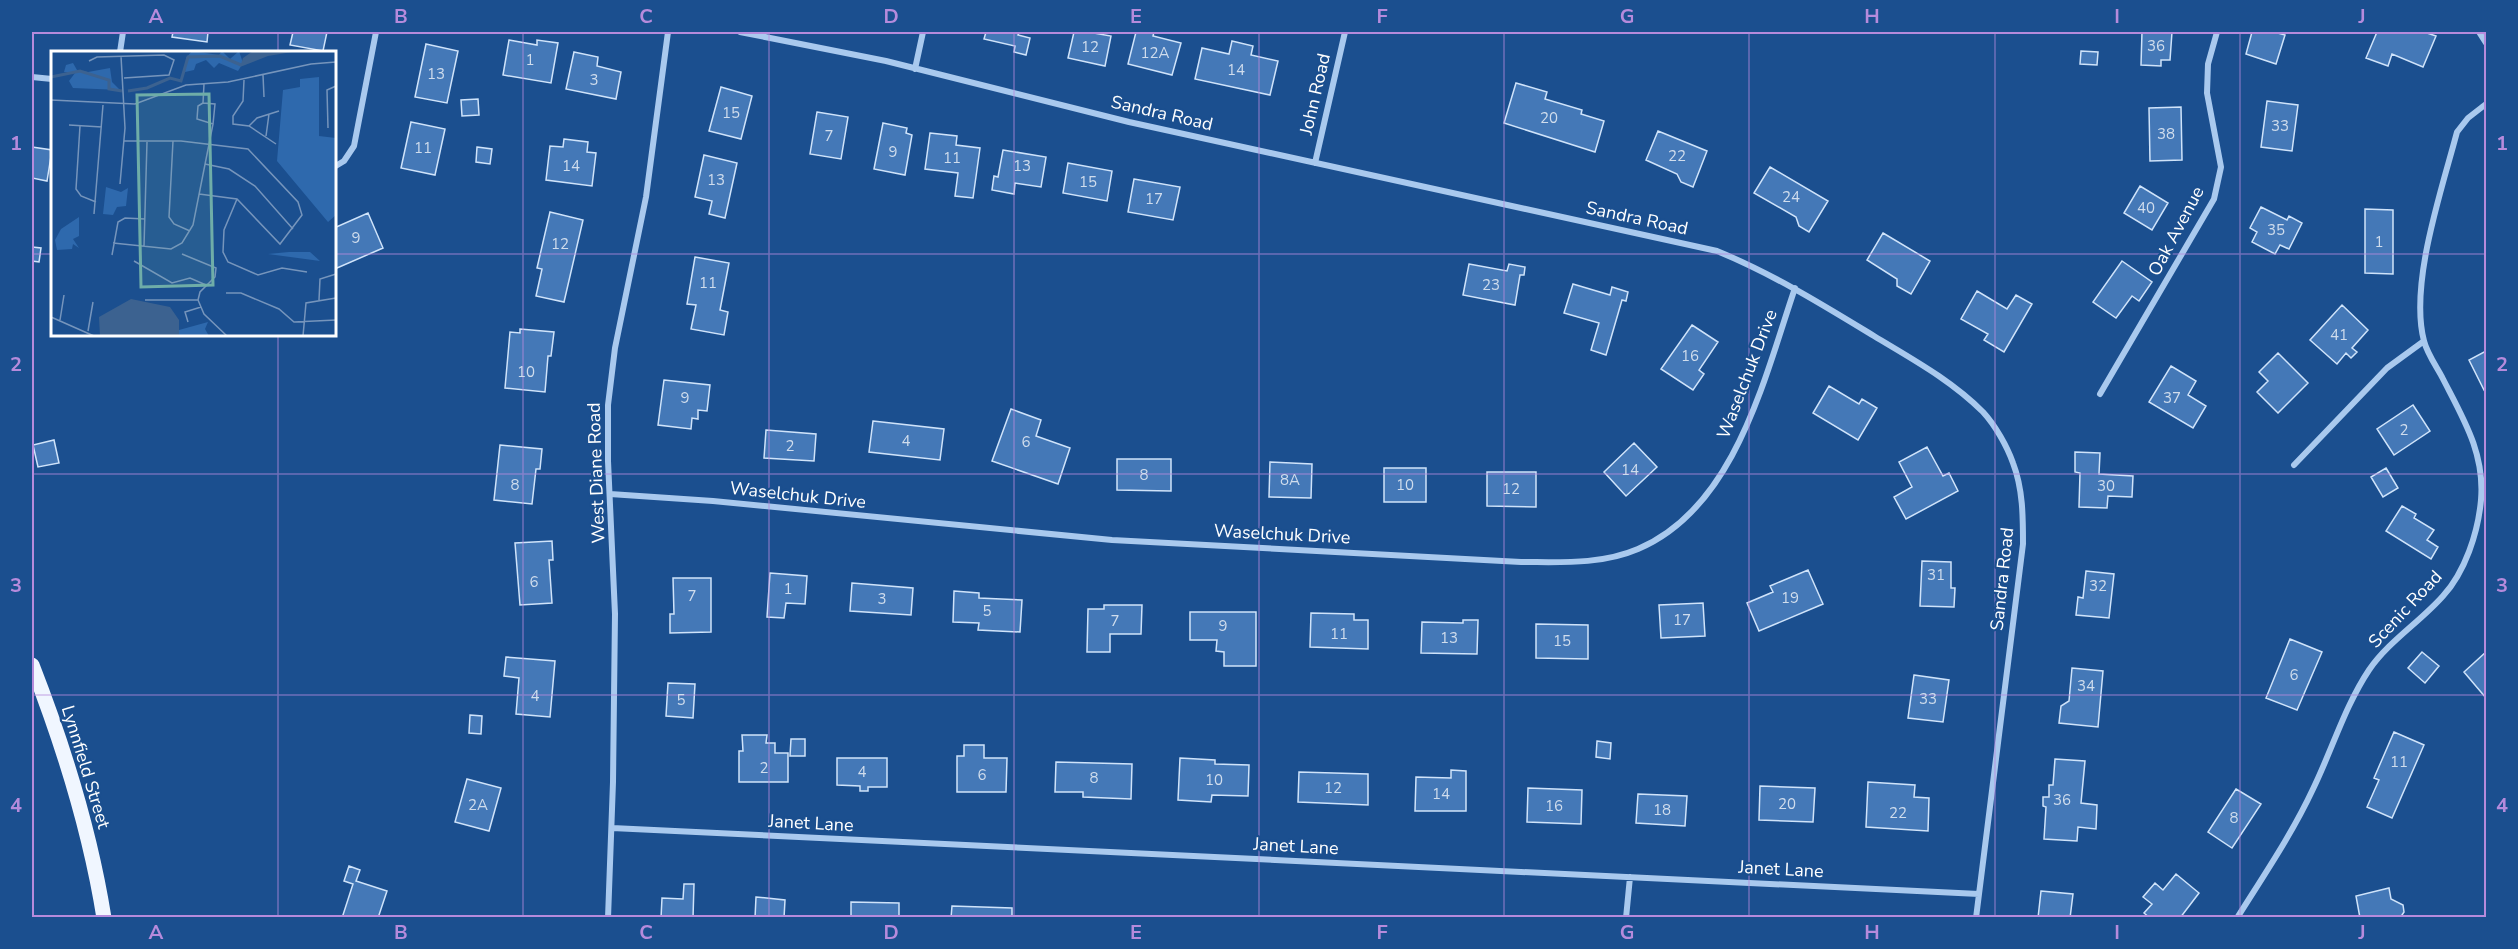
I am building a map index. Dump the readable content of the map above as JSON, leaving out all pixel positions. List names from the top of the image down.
{
  "streets": {
    "main road": ["Lynnfield Street"],
    "street": [
      "John Road",
      "Sandra Road",
      "Oak Avenue",
      "Waselchuk Drive",
      "West Diane Road",
      "Scenic Road",
      "Janet Lane"
    ]
  },
  "crossings": [
    ["John Road", "Sandra Road"],
    ["Sandra Road", "Waselchuk Drive"],
    ["Sandra Road", "Janet Lane"],
    ["Waselchuk Drive", "West Diane Road"],
    ["West Diane Road", "Janet Lane"]
  ],
  "house_numbers": [
    "36",
    "12",
    "12A",
    "1",
    "14",
    "13",
    "3",
    "15",
    "20",
    "33",
    "38",
    "7",
    "11",
    "9",
    "22",
    "11",
    "14",
    "13",
    "13",
    "15",
    "24",
    "17",
    "40",
    "35",
    "9",
    "1",
    "12",
    "11",
    "23",
    "41",
    "16",
    "10",
    "9",
    "37",
    "2",
    "4",
    "6",
    "2",
    "14",
    "8",
    "8A",
    "8",
    "10",
    "30",
    "12",
    "31",
    "6",
    "32",
    "1",
    "7",
    "19",
    "3",
    "5",
    "17",
    "7",
    "9",
    "11",
    "13",
    "15",
    "6",
    "34",
    "4",
    "33",
    "5",
    "11",
    "2",
    "4",
    "6",
    "8",
    "10",
    "12",
    "14",
    "36",
    "20",
    "2A",
    "16",
    "18",
    "22",
    "8"
  ],
  "grid": {
    "columns": [
      "A",
      "B",
      "C",
      "D",
      "E",
      "F",
      "G",
      "H",
      "I",
      "J"
    ],
    "rows": [
      "1",
      "2",
      "3",
      "4"
    ]
  }
}
